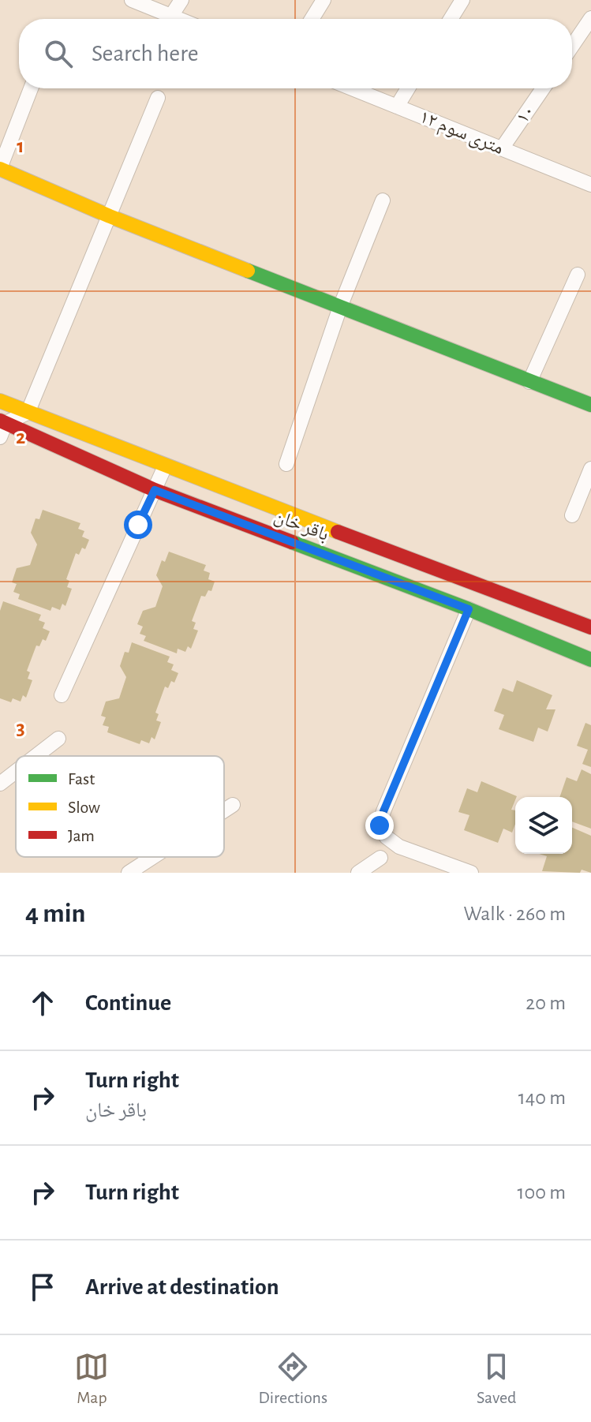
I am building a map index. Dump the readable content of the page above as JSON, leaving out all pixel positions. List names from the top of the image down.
{
  "streets": {
    "main road": ["باقر خان"],
    "street": ["۱۰", "۱۲ متری سوم"]
  },
  "crossings": [
    ["۱۰", "۱۲ متری سوم"]
  ],
  "legend": ["Fast", "Slow", "Jam"],
  "page": {
    "search": "Search here",
    "heading": ["4 min", "Walk · 260 m"],
    "list": [
      ["Continue", "20 m"],
      ["Turn right", "باقر خان", "140 m"],
      ["Turn right", "100 m"],
      "Arrive at destination"
    ],
    "nav": ["Map", "Directions", "Saved"]
  },
  "grid": {
    "rows": ["1", "2", "3"]
  }
}
